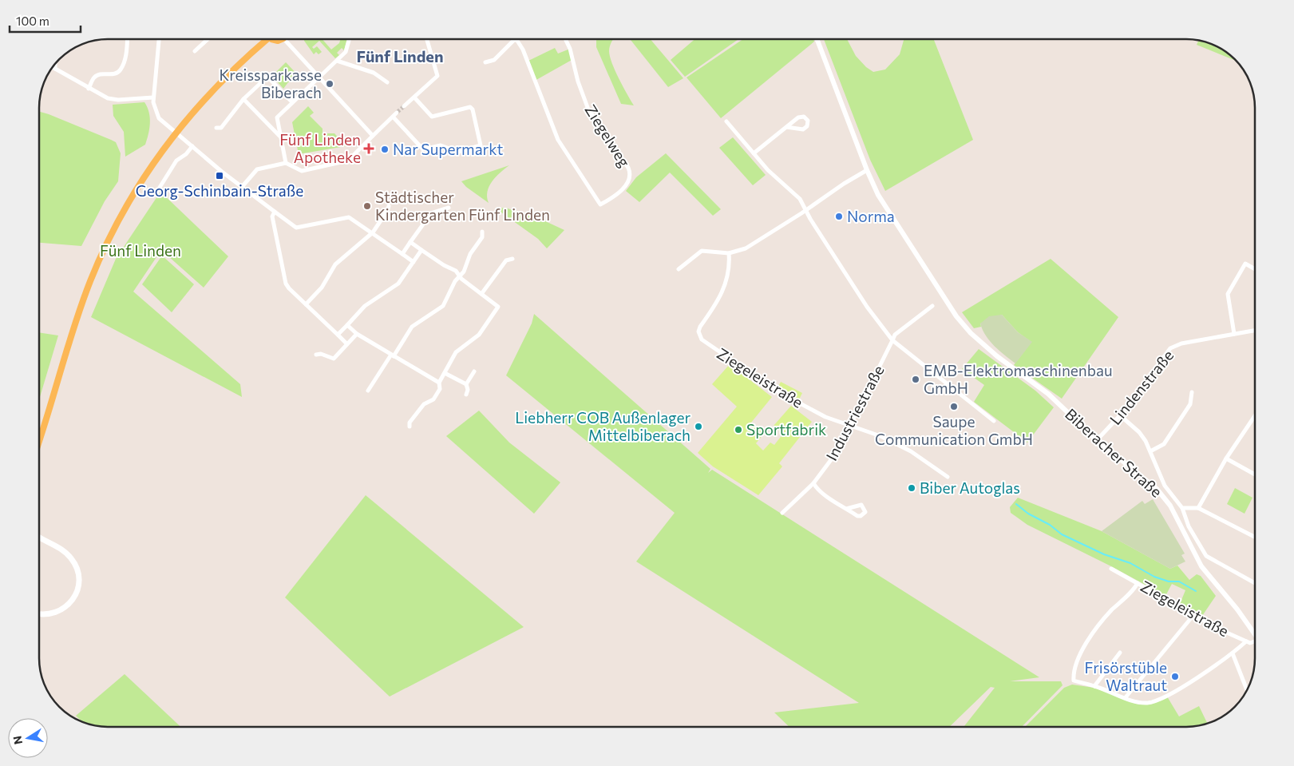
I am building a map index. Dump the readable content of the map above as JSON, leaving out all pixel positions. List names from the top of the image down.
{
  "streets": {
    "street": [
      "Ziegelweg",
      "Ziegeleistraße",
      "Lindenstraße",
      "Industriestraße",
      "Biberacher Straße"
    ]
  },
  "crossings": [
    ["Ziegeleistraße", "Industriestraße"],
    ["Lindenstraße", "Biberacher Straße"]
  ],
  "districts": ["Fünf Linden"],
  "parks": ["Fünf Linden"],
  "places": {
    "other": [
      "Kreissparkasse Biberach",
      "Nar Supermarkt",
      "Städtischer Kindergarten Fünf Linden",
      "Norma",
      "EMB-Elektromaschinenbau GmbH",
      "Saupe Communication GmbH",
      "Liebherr COB Außenlager Mittelbiberach",
      "Sportfabrik",
      "Biber Autoglas",
      "Frisörstüble Waltraut"
    ],
    "health": ["Fünf Linden Apotheke"],
    "transit": ["Georg-Schinbain-Straße"]
  },
  "scale_bar": "100 m",
  "north": "left"
}
